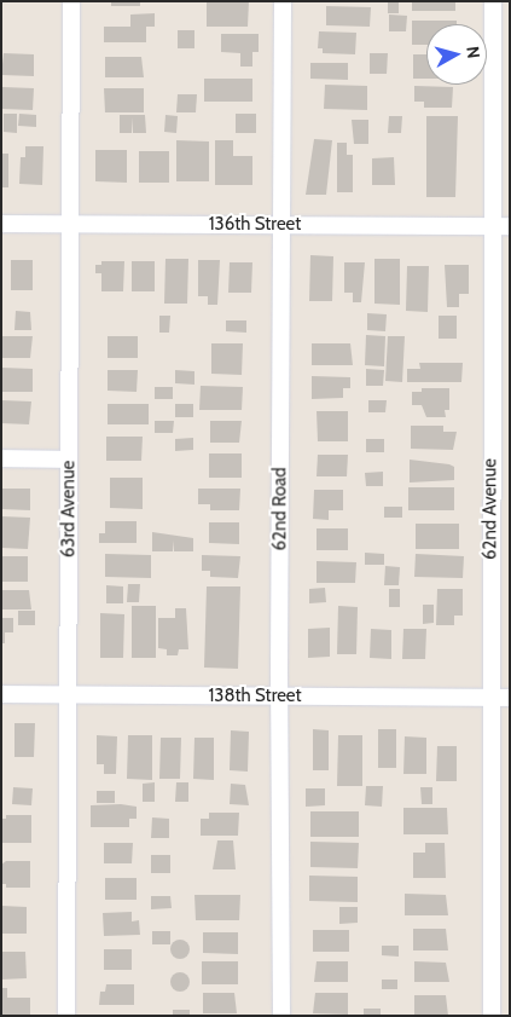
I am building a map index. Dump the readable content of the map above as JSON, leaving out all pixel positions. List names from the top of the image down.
{
  "streets": {
    "street": [
      "136th Street",
      "63rd Avenue",
      "62nd Road",
      "62nd Avenue",
      "138th Street"
    ]
  },
  "crossings": [
    ["136th Street", "63rd Avenue"],
    ["136th Street", "62nd Road"],
    ["136th Street", "62nd Avenue"],
    ["63rd Avenue", "138th Street"],
    ["62nd Road", "138th Street"],
    ["62nd Avenue", "138th Street"]
  ],
  "north": "right"
}
